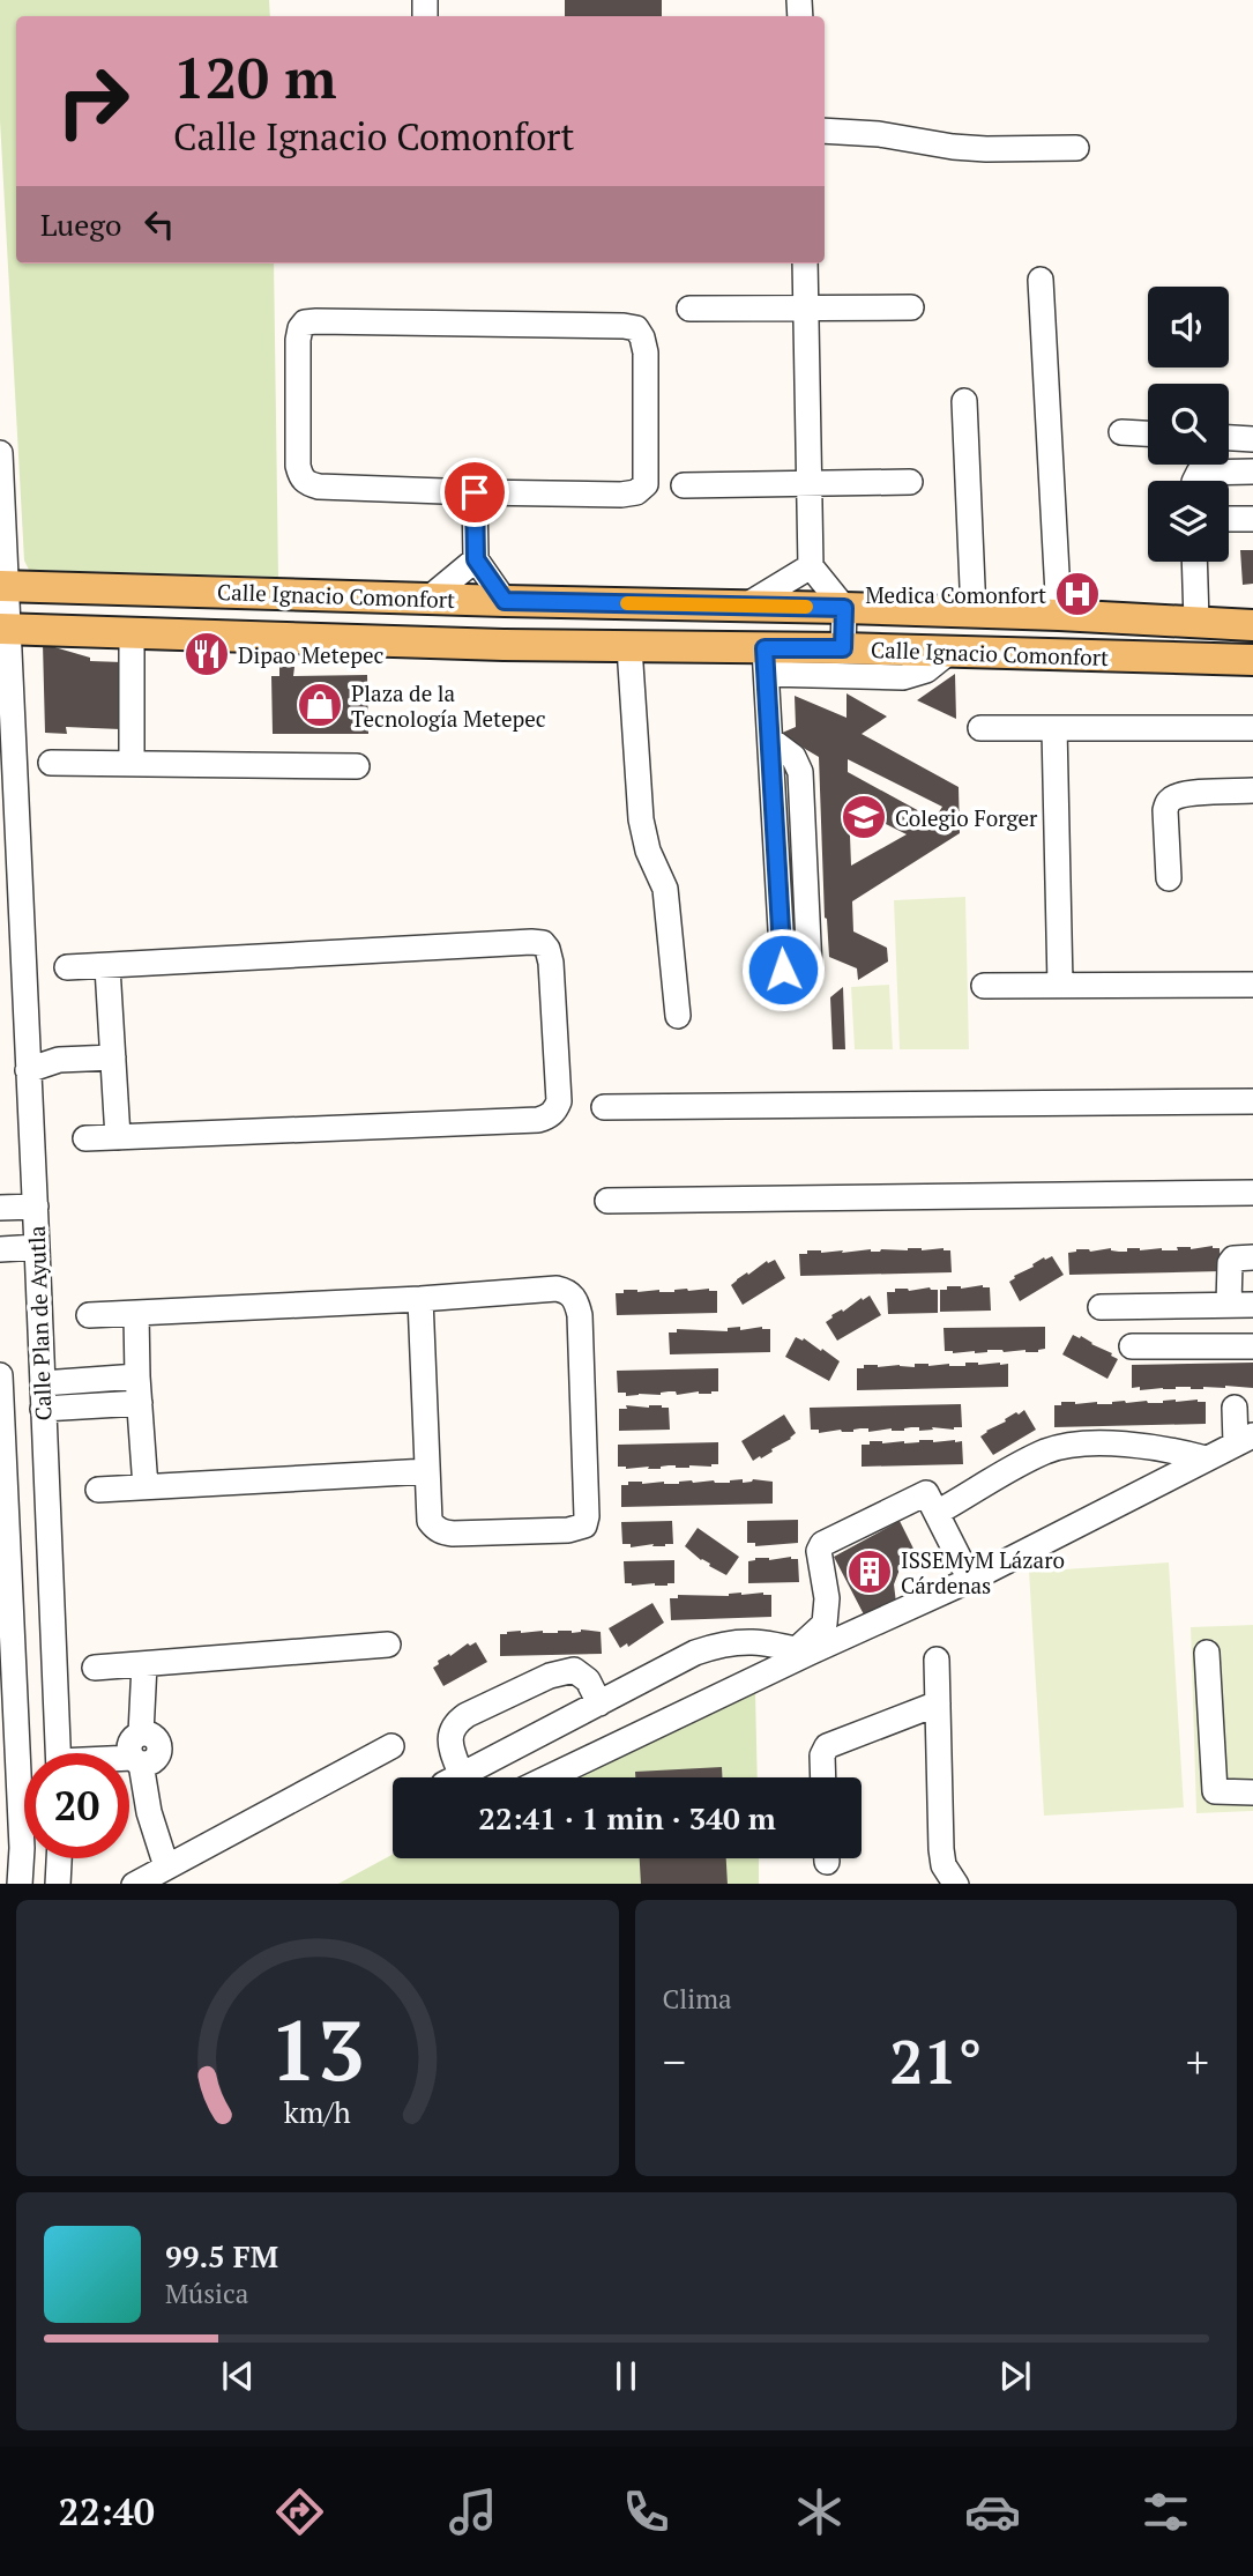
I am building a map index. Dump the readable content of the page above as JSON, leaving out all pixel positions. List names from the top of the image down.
{
  "streets": {
    "main road": ["Calle Ignacio Comonfort"],
    "street": ["Calle Plan de Ayutla"]
  },
  "crossings": [
    ["Calle Ignacio Comonfort", "Calle Plan de Ayutla"]
  ],
  "places": {
    "hospital": ["Medica Comonfort"],
    "restaurant": ["Dipao Metepec"],
    "shop": ["Plaza de la Tecnología Metepec"],
    "school or university": ["Colegio Forger"],
    "building": ["ISSEMyM Lázaro Cárdenas"]
  },
  "page": {
    "turn": ["120 m", "Calle Ignacio Comonfort"],
    "then": "Luego",
    "limit": "20",
    "trip": "22:41 · 1 min · 340 m",
    "tile": "Clima",
    "heat": ["−", "21°", "+"],
    "song": ["99.5 FM", "Música"],
    "tabs": "22:40",
    "gauge": ["13", "km/h"]
  }
}
